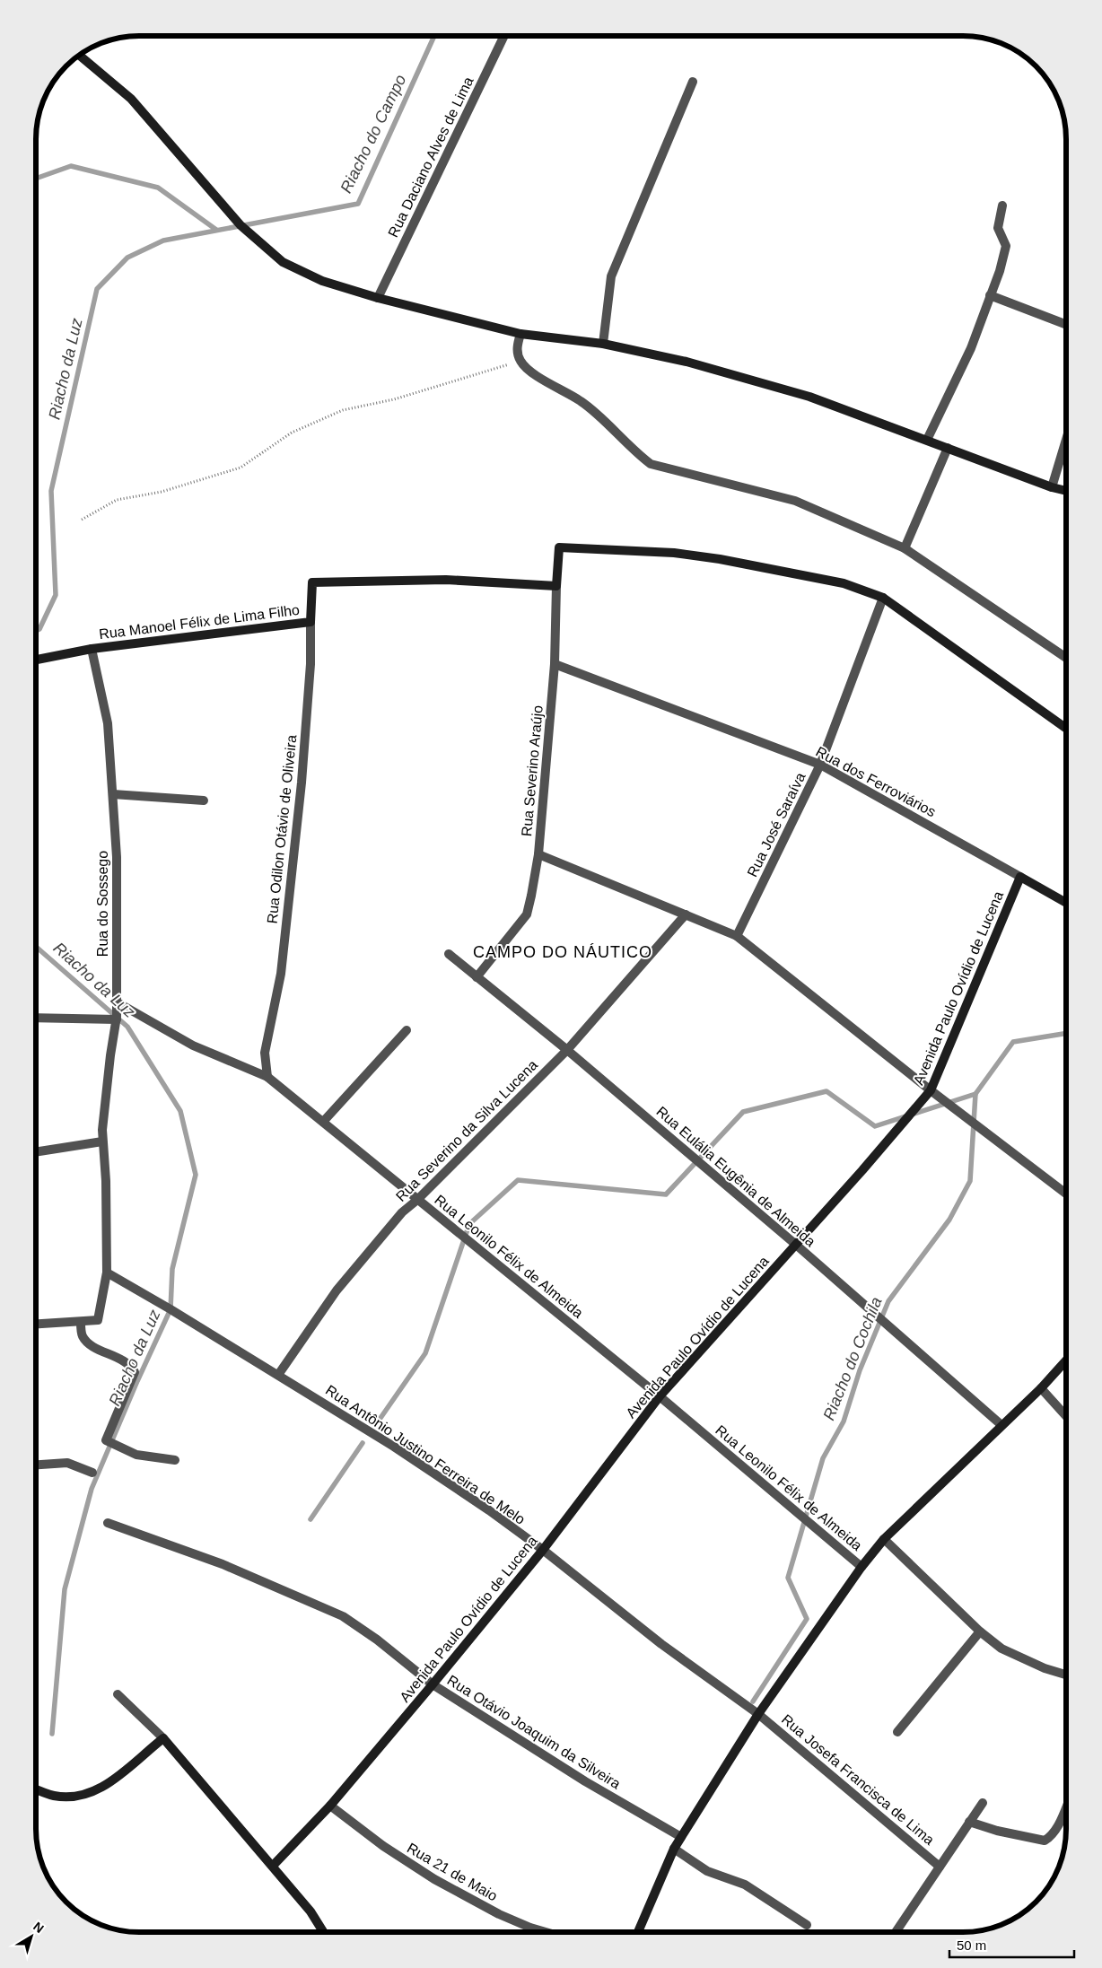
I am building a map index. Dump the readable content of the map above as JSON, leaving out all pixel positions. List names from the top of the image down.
{
  "streets": {
    "street": [
      "Rua Daciano Alves de Lima",
      "Rua Manoel Félix de Lima Filho",
      "Rua Severino Araújo",
      "Rua dos Ferroviários",
      "Rua José Saraíva",
      "Rua Odilon Otávio de Oliveira",
      "Rua do Sossego",
      "Avenida Paulo Ovídio de Lucena",
      "Rua Severino da Silva Lucena",
      "Rua Eulália Eugênia de Almeida",
      "Rua Leonilo Félix de Almeida",
      "Rua Antônio Justino Ferreira de Melo",
      "Rua Otávio Joaquim da Silveira",
      "Rua Josefa Francisca de Lima",
      "Rua 21 de Maio"
    ]
  },
  "crossings": [
    ["Rua Manoel Félix de Lima Filho", "Rua Odilon Otávio de Oliveira"],
    ["Rua Manoel Félix de Lima Filho", "Rua do Sossego"],
    ["Rua Severino Araújo", "Rua dos Ferroviários"],
    ["Rua Severino Araújo", "Rua José Saraíva"],
    ["Rua Severino Araújo", "Rua Odilon Otávio de Oliveira"],
    ["Rua Severino Araújo", "Rua Eulália Eugênia de Almeida"],
    ["Rua dos Ferroviários", "Rua José Saraíva"],
    ["Rua dos Ferroviários", "Avenida Paulo Ovídio de Lucena"],
    ["Rua Odilon Otávio de Oliveira", "Rua Leonilo Félix de Almeida"],
    ["Rua do Sossego", "Rua Leonilo Félix de Almeida"],
    ["Rua do Sossego", "Rua Antônio Justino Ferreira de Melo"],
    ["Avenida Paulo Ovídio de Lucena", "Rua Eulália Eugênia de Almeida"],
    ["Avenida Paulo Ovídio de Lucena", "Rua Leonilo Félix de Almeida"],
    ["Avenida Paulo Ovídio de Lucena", "Rua Antônio Justino Ferreira de Melo"],
    ["Avenida Paulo Ovídio de Lucena", "Rua Otávio Joaquim da Silveira"],
    ["Avenida Paulo Ovídio de Lucena", "Rua 21 de Maio"],
    ["Rua Severino da Silva Lucena", "Rua Eulália Eugênia de Almeida"],
    ["Rua Severino da Silva Lucena", "Rua Leonilo Félix de Almeida"],
    ["Rua Severino da Silva Lucena", "Rua Antônio Justino Ferreira de Melo"],
    ["Rua Antônio Justino Ferreira de Melo", "Rua Josefa Francisca de Lima"]
  ],
  "districts": ["CAMPO DO NÁUTICO"],
  "water": ["Riacho do Campo", "Riacho da Luz", "Riacho do Cochila"],
  "scale_bar": "50 m",
  "north": "top right"
}
